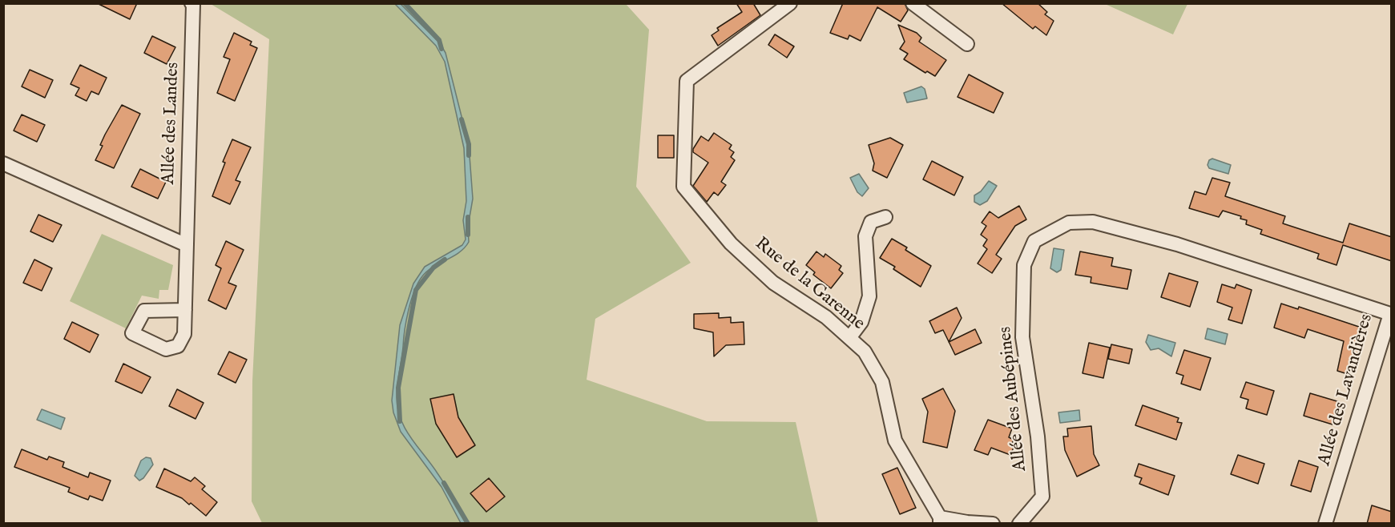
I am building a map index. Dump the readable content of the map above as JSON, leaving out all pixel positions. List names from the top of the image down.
{
  "streets": {
    "street": [
      "Allée des Landes",
      "Rue de la Garenne",
      "Allée des Lavandières",
      "Allée des Aubépines"
    ]
  },
  "crossings": [
    ["Allée des Lavandières", "Allée des Aubépines"]
  ]
}
